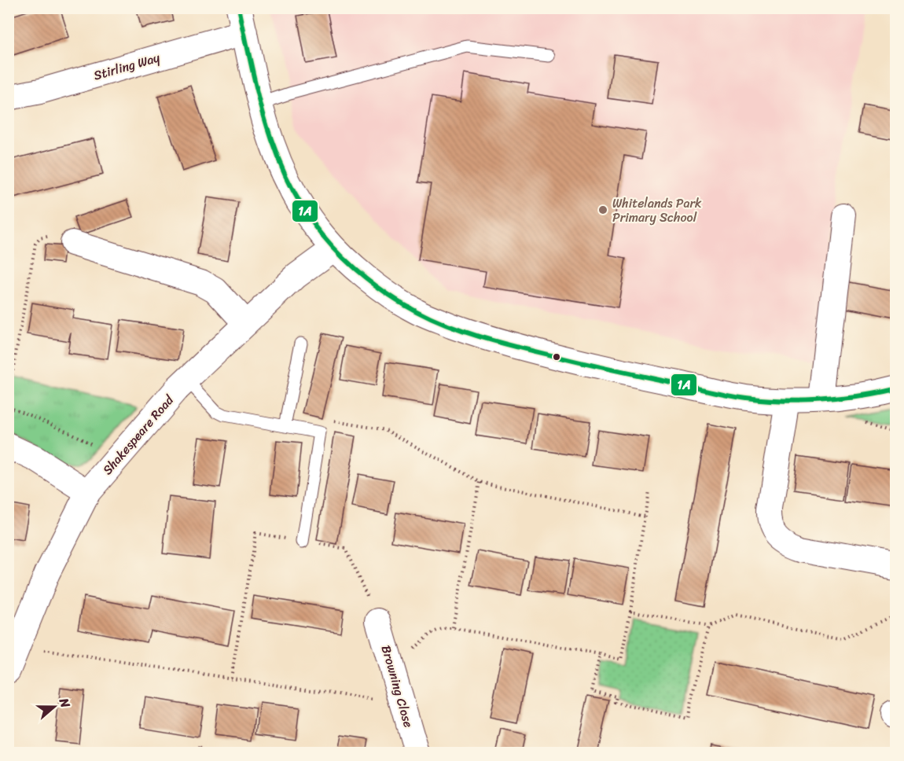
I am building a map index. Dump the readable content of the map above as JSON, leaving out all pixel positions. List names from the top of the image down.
{
  "streets": {
    "street": ["Stirling Way", "Shakespeare Road", "Browning Close"]
  },
  "places": ["Whitelands Park Primary School"],
  "lines": ["transit line 1A"],
  "north": "right"
}
